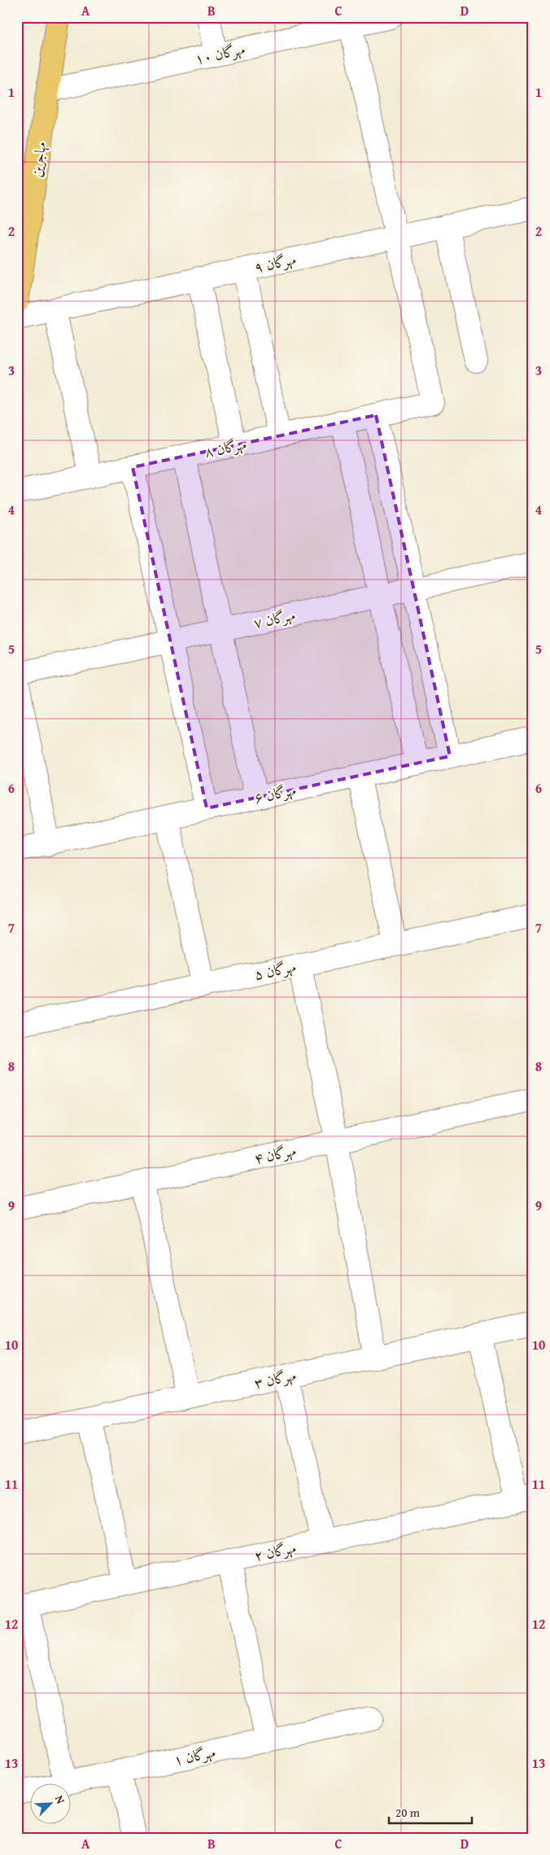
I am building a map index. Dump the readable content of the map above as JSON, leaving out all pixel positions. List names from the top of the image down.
{
  "streets": {
    "main road": ["مهاجرین"],
    "street": [
      "مهرگان ۱۰",
      "مهرگان ۹",
      "مهرگان ۸",
      "مهرگان ۷",
      "مهرگان ۶",
      "مهرگان ۵",
      "مهرگان ۴",
      "مهرگان ۳",
      "مهرگان ۲",
      "مهرگان ۱"
    ]
  },
  "crossings": [
    ["مهرگان ۱۰", "مهاجرین"],
    ["مهرگان ۹", "مهرگان ۸"]
  ],
  "scale_bar": "20 m",
  "north": "top right",
  "grid": {
    "columns": [
      "A",
      "B",
      "C",
      "D"
    ],
    "rows": [
      "1",
      "2",
      "3",
      "4",
      "5",
      "6",
      "7",
      "8",
      "9",
      "10",
      "11",
      "12",
      "13"
    ]
  }
}
